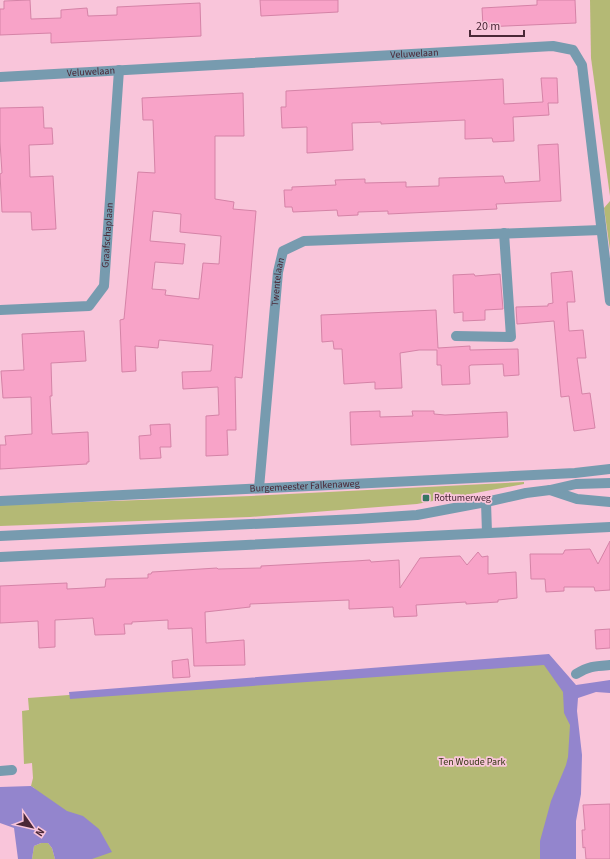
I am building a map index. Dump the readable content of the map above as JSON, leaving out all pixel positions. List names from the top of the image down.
{
  "streets": {
    "street": [
      "Veluwelaan",
      "Graafschaplaan",
      "Twentelaan",
      "Burgemeester Falkenaweg"
    ]
  },
  "crossings": [
    ["Veluwelaan", "Graafschaplaan"],
    ["Veluwelaan", "Twentelaan"],
    ["Twentelaan", "Burgemeester Falkenaweg"]
  ],
  "parks": ["Ten Woude Park"],
  "places": {
    "transit": ["Rottumerweg"]
  },
  "scale_bar": "20 m",
  "north": "bottom right"
}
